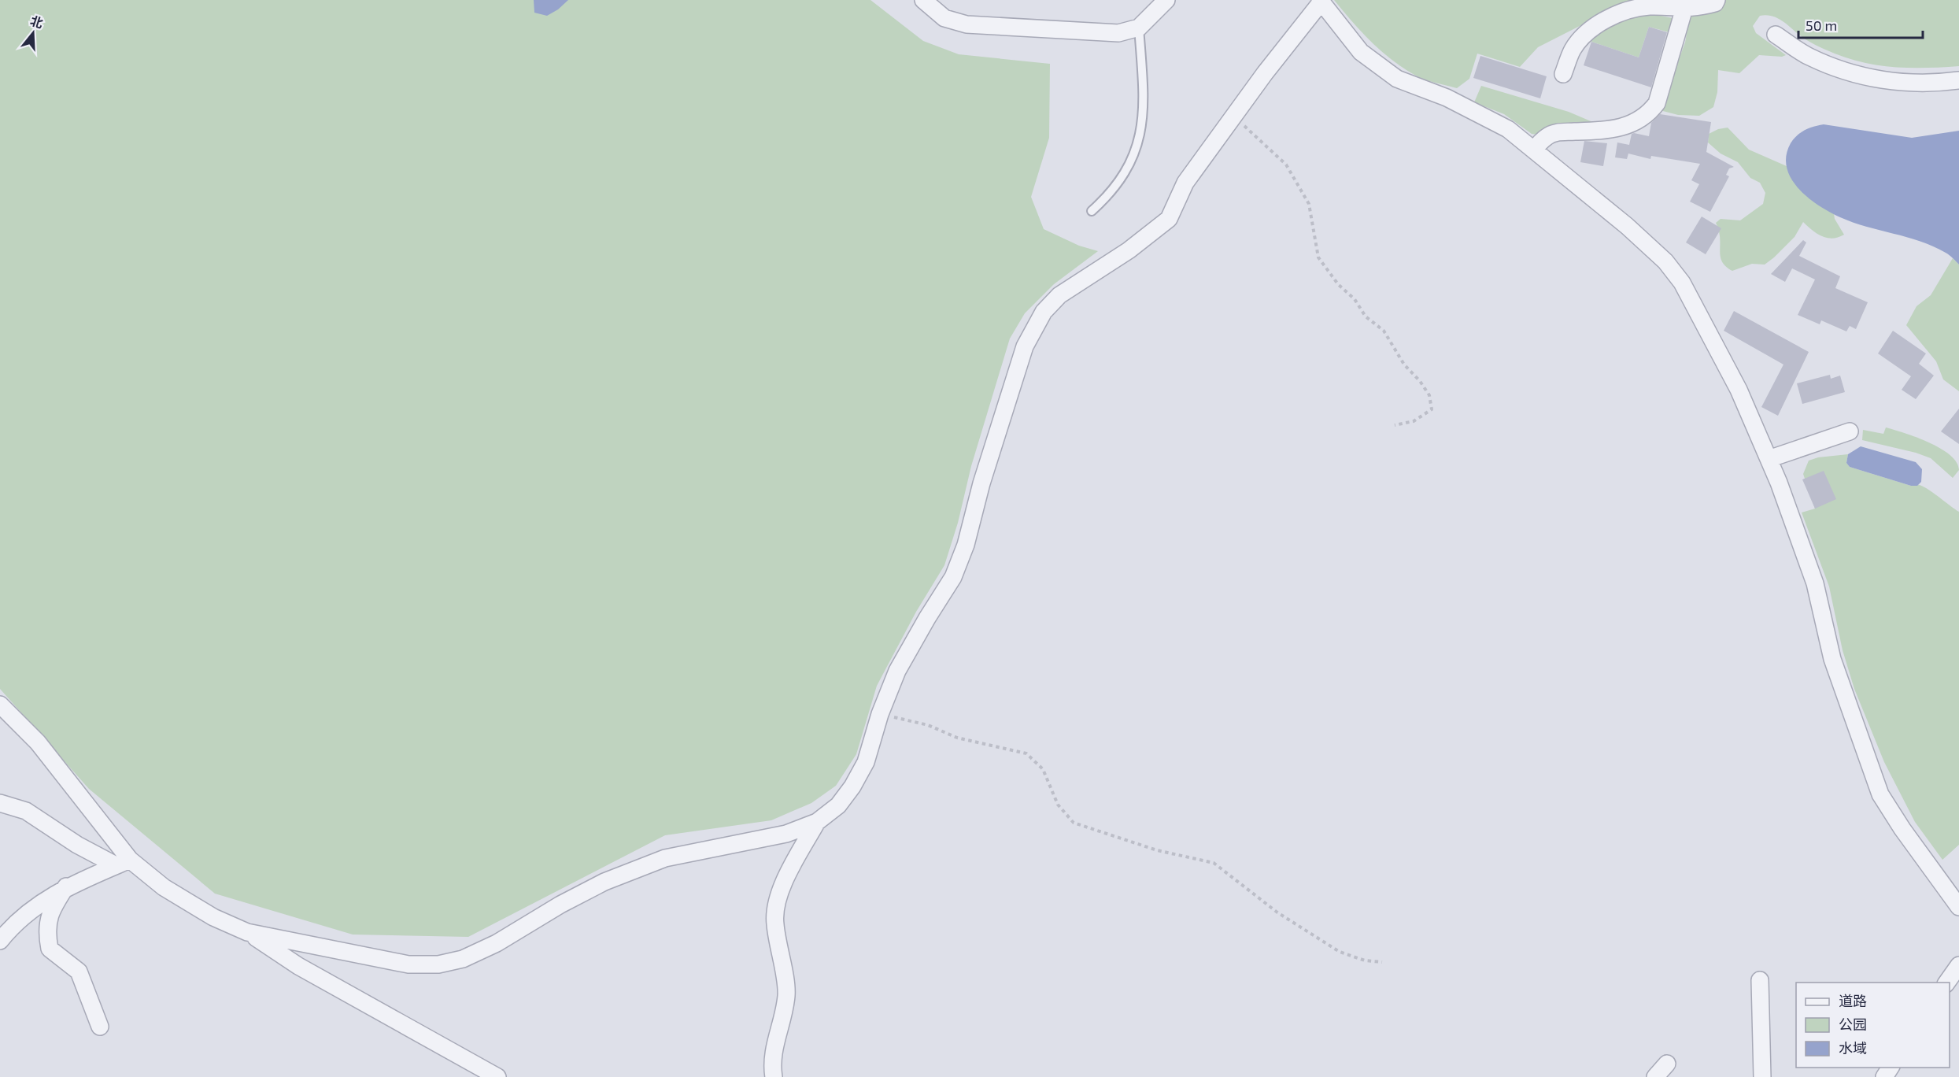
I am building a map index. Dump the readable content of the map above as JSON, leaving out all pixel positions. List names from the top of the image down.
{
  "legend": ["道路", "公园", "水域"],
  "scale_bar": "50 m",
  "north": "top"
}
